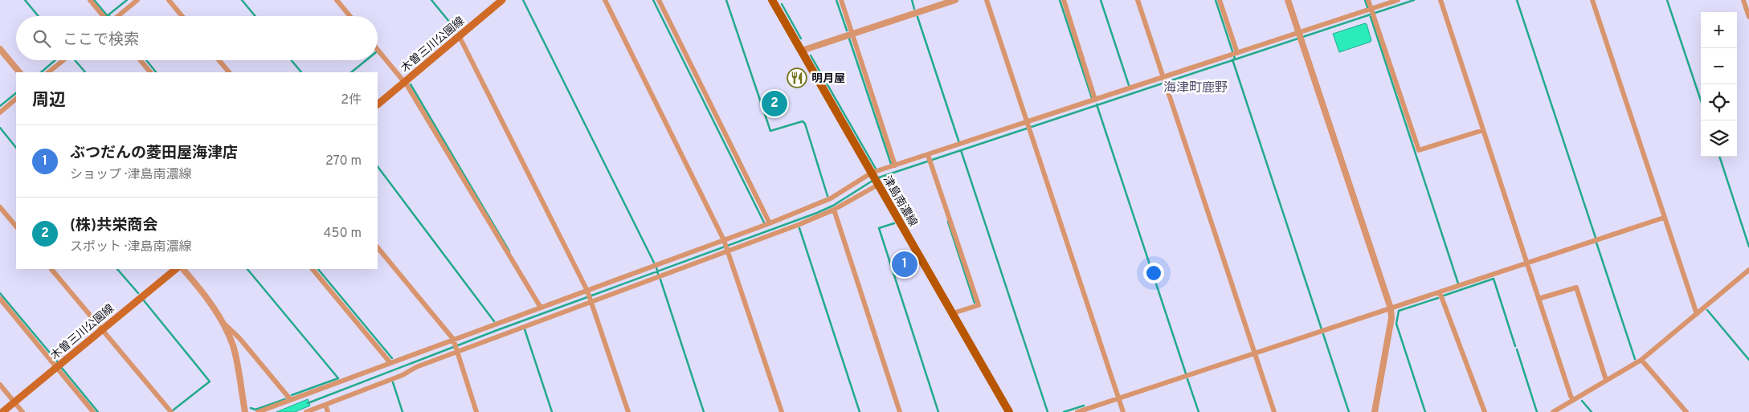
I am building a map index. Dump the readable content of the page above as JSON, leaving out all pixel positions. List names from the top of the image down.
{
  "streets": {
    "main road": ["木曽三川公園線", "津島南濃線"]
  },
  "districts": ["海津町鹿野"],
  "places": {
    "restaurant": ["明月屋"]
  },
  "page": {
    "map_buttons": ["+", "−"],
    "search": "ここで検索",
    "heading": ["周辺", "2件"],
    "pins": ["2", "1"],
    "list": [
      {
        "mark": "1",
        "name": "ぶつだんの菱田屋海津店",
        "note": "ショップ · 津島南濃線",
        "value": "270 m"
      },
      {
        "mark": "2",
        "name": "(株)共栄商会",
        "note": "スポット · 津島南濃線",
        "value": "450 m"
      }
    ]
  }
}
